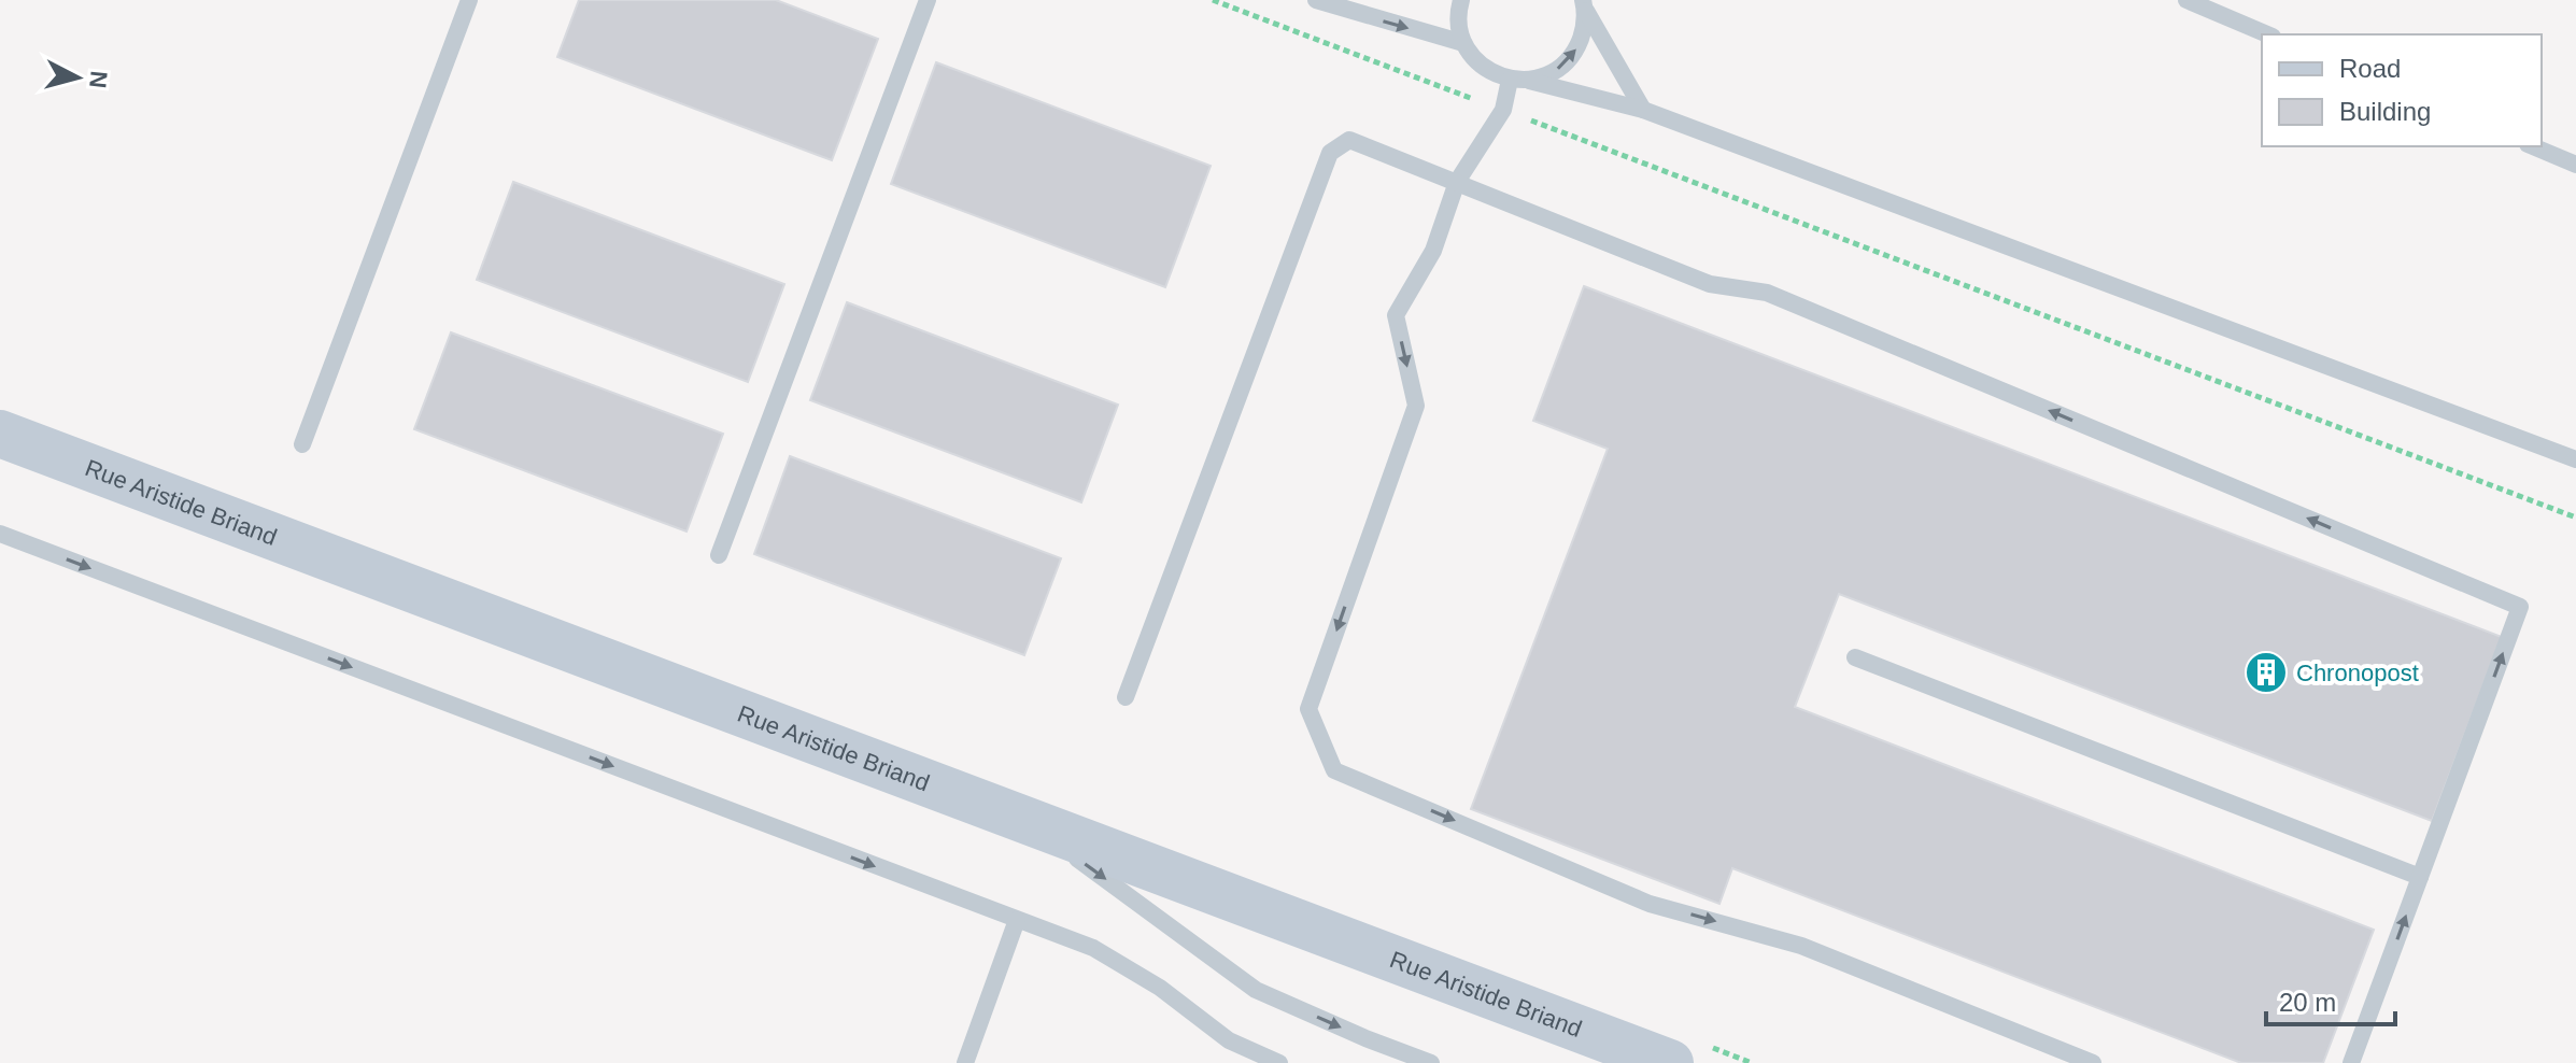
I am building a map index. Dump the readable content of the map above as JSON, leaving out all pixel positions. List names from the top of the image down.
{
  "streets": {
    "main road": ["Rue Aristide Briand"]
  },
  "places": {
    "building": ["Chronopost"]
  },
  "legend": ["Road", "Building"],
  "scale_bar": "20 m",
  "north": "right"
}
